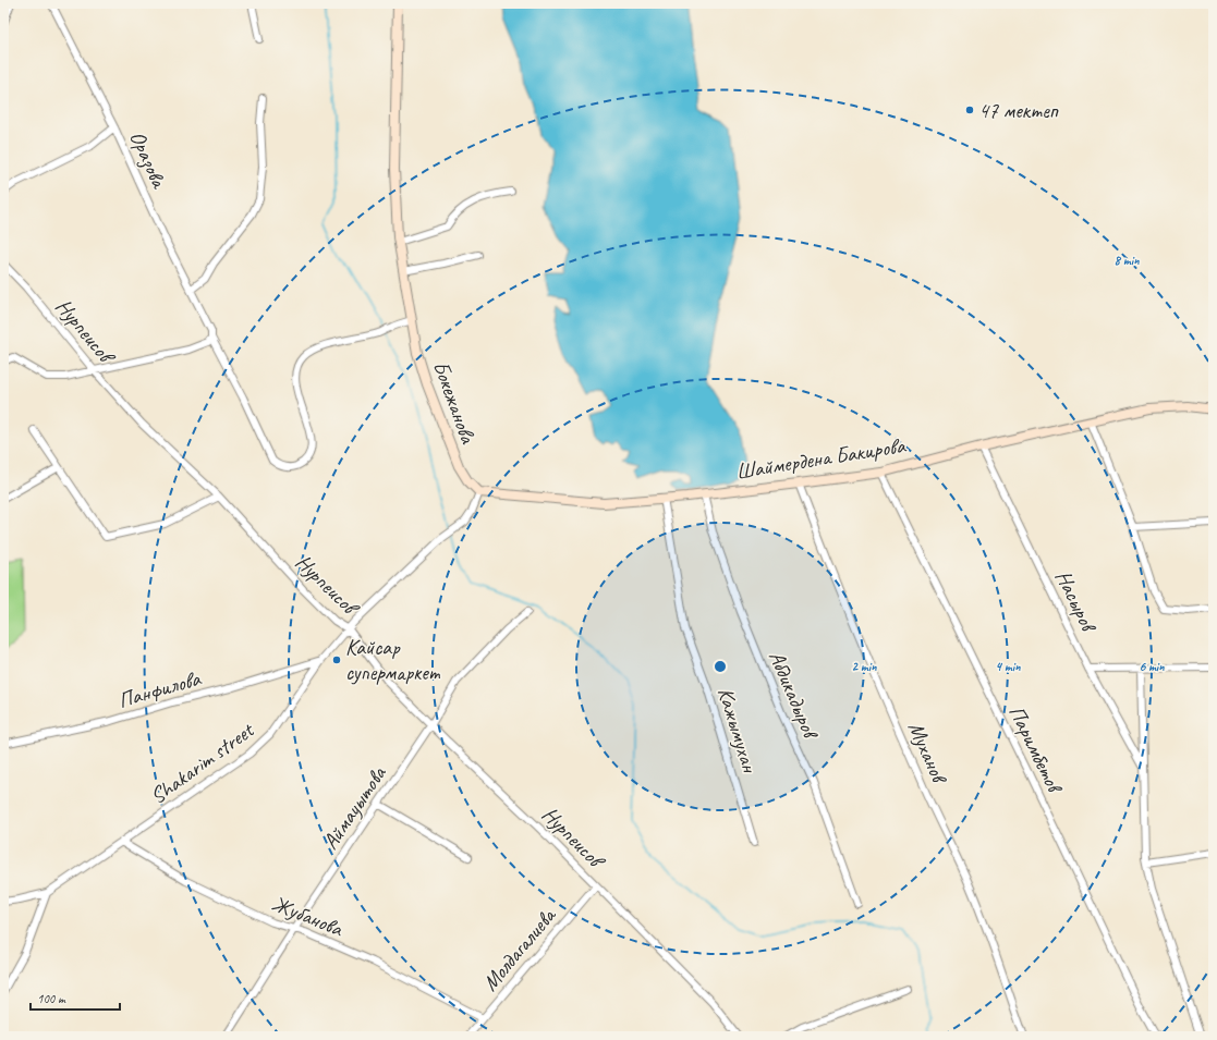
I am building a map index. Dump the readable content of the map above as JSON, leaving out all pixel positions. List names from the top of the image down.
{
  "streets": {
    "street": [
      "Оразова",
      "Нурпеисов",
      "Бокежанова",
      "Шаймердена Бакирова",
      "Насыров",
      "Панфилова",
      "Абдикадыров",
      "Кажымухан",
      "Паримбетов",
      "Муханов",
      "Shakarim street",
      "Аймауытова",
      "Жубанова",
      "Молдагалиева"
    ]
  },
  "crossings": [
    ["Оразова", "Бокежанова"],
    ["Нурпеисов", "Shakarim street"],
    ["Нурпеисов", "Аймауытова"],
    ["Нурпеисов", "Молдагалиева"],
    ["Бокежанова", "Шаймердена Бакирова"],
    ["Бокежанова", "Shakarim street"],
    ["Шаймердена Бакирова", "Насыров"],
    ["Шаймердена Бакирова", "Абдикадыров"],
    ["Шаймердена Бакирова", "Кажымухан"],
    ["Шаймердена Бакирова", "Паримбетов"],
    ["Шаймердена Бакирова", "Муханов"],
    ["Шаймердена Бакирова", "Shakarim street"],
    ["Панфилова", "Shakarim street"],
    ["Shakarim street", "Жубанова"],
    ["Аймауытова", "Жубанова"],
    ["Жубанова", "Молдагалиева"]
  ],
  "places": ["47 мектеп", "Кайсар супермаркет"],
  "scale_bar": "100 m",
  "rings": [
    "8 min",
    "2 min",
    "4 min",
    "6 min"
  ]
}
